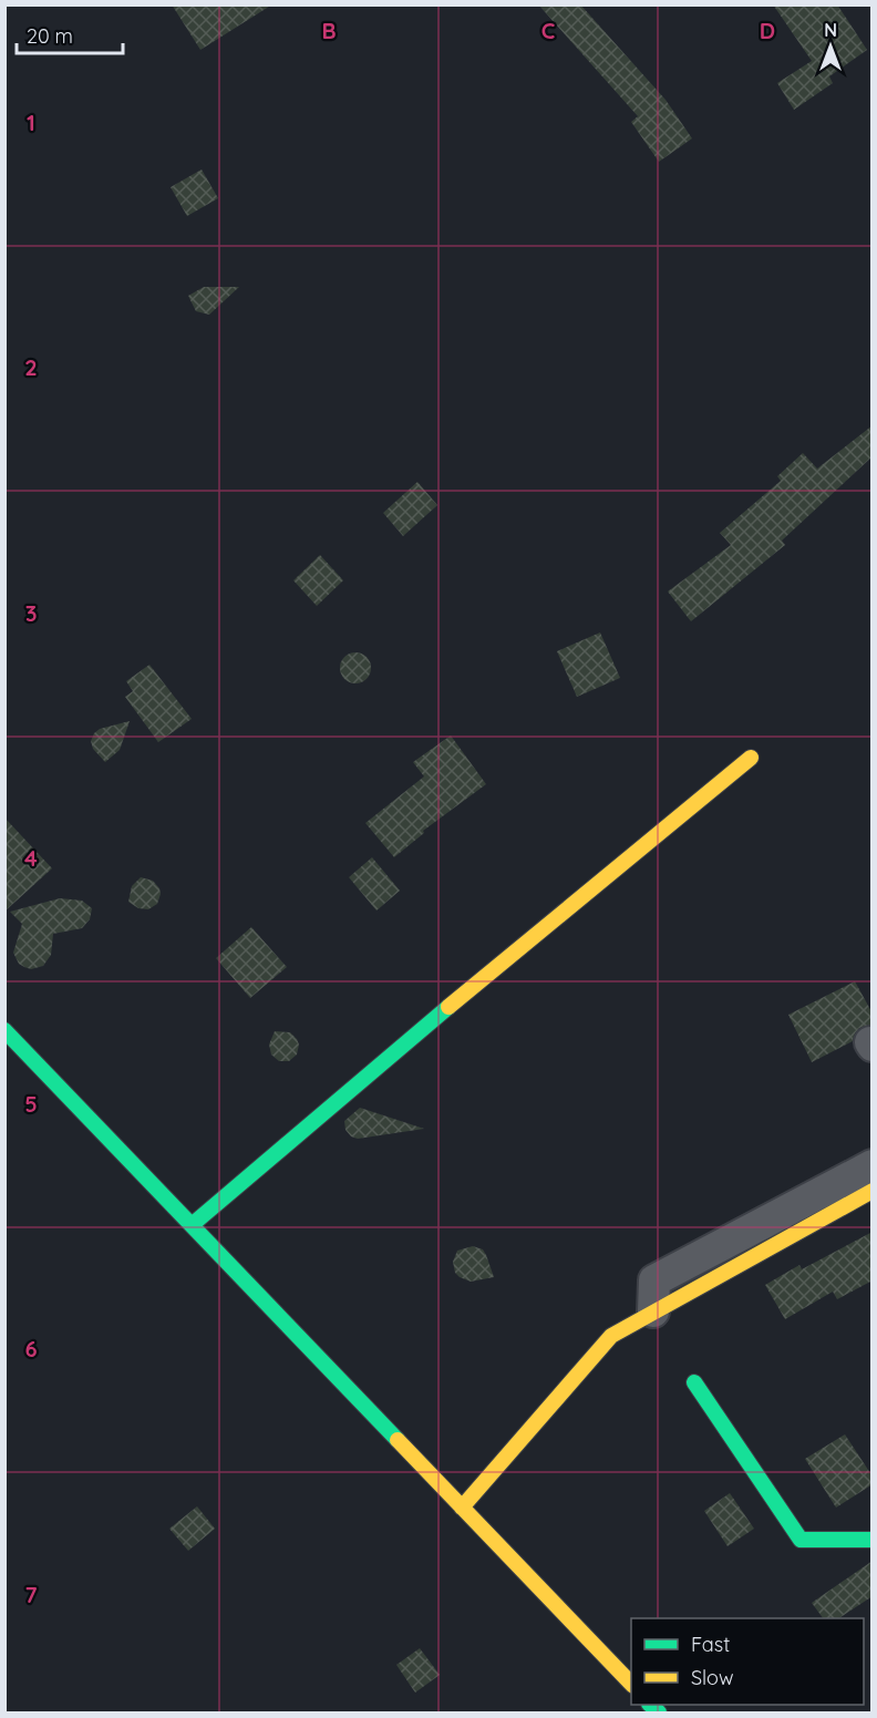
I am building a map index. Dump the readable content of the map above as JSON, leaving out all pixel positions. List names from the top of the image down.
{
  "legend": ["Fast", "Slow"],
  "scale_bar": "20 m",
  "north": "top",
  "grid": {
    "columns": ["B", "C", "D"],
    "rows": [
      "1",
      "2",
      "3",
      "4",
      "5",
      "6",
      "7"
    ]
  }
}
